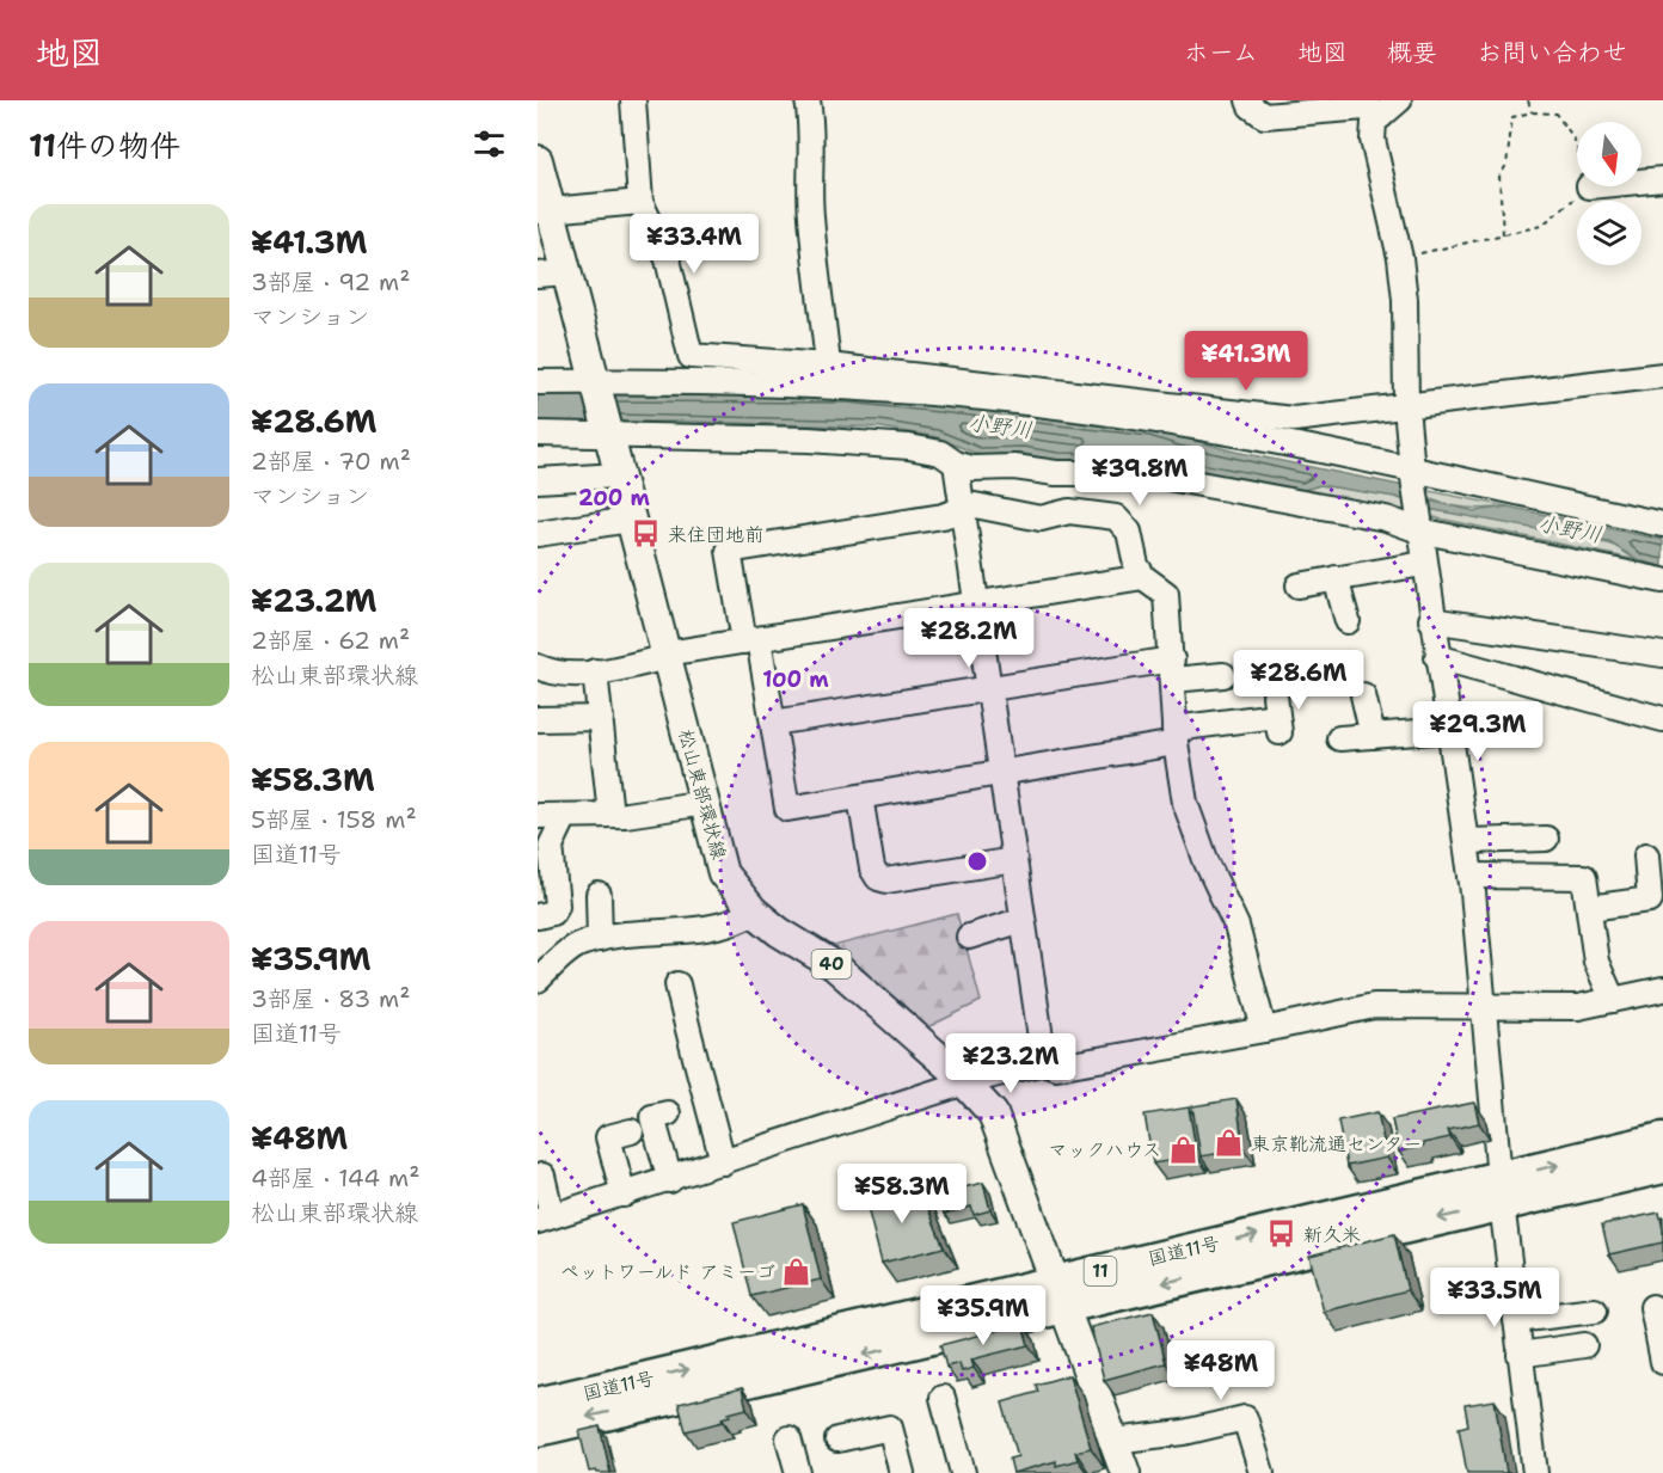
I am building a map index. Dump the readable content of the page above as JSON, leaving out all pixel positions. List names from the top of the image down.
{
  "streets": {
    "highway": ["国道11号", "11"],
    "main road": ["松山東部環状線", "40"]
  },
  "crossings": [
    ["松山東部環状線", "国道11号"]
  ],
  "water": ["小野川"],
  "places": {
    "bus stop": ["来住団地前", "新久米"],
    "shop": ["東京靴流通センター", "マックハウス", "ペットワールド アミーゴ"]
  },
  "north": "bottom",
  "page": {
    "header": "地図",
    "nav": [
      "ホーム",
      "地図",
      "概要",
      "お問い合わせ"
    ],
    "heading": "11件の物件",
    "list": [
      {
        "name": "¥41.3M",
        "note": "3部屋 · 92 m² · マンション"
      },
      {
        "name": "¥28.6M",
        "note": "2部屋 · 70 m² · マンション"
      },
      {
        "name": "¥23.2M",
        "note": "2部屋 · 62 m² · 松山東部環状線"
      },
      {
        "name": "¥58.3M",
        "note": "5部屋 · 158 m² · 国道11号"
      },
      {
        "name": "¥35.9M",
        "note": "3部屋 · 83 m² · 国道11号"
      },
      {
        "name": "¥48M",
        "note": "4部屋 · 144 m² · 松山東部環状線"
      }
    ],
    "price": [
      "¥33.4M",
      "¥41.3M",
      "¥39.8M",
      "¥28.2M",
      "¥28.6M",
      "¥29.3M",
      "¥23.2M",
      "¥58.3M",
      "¥33.5M",
      "¥35.9M",
      "¥48M"
    ]
  },
  "rings": ["200 m", "100 m"]
}
